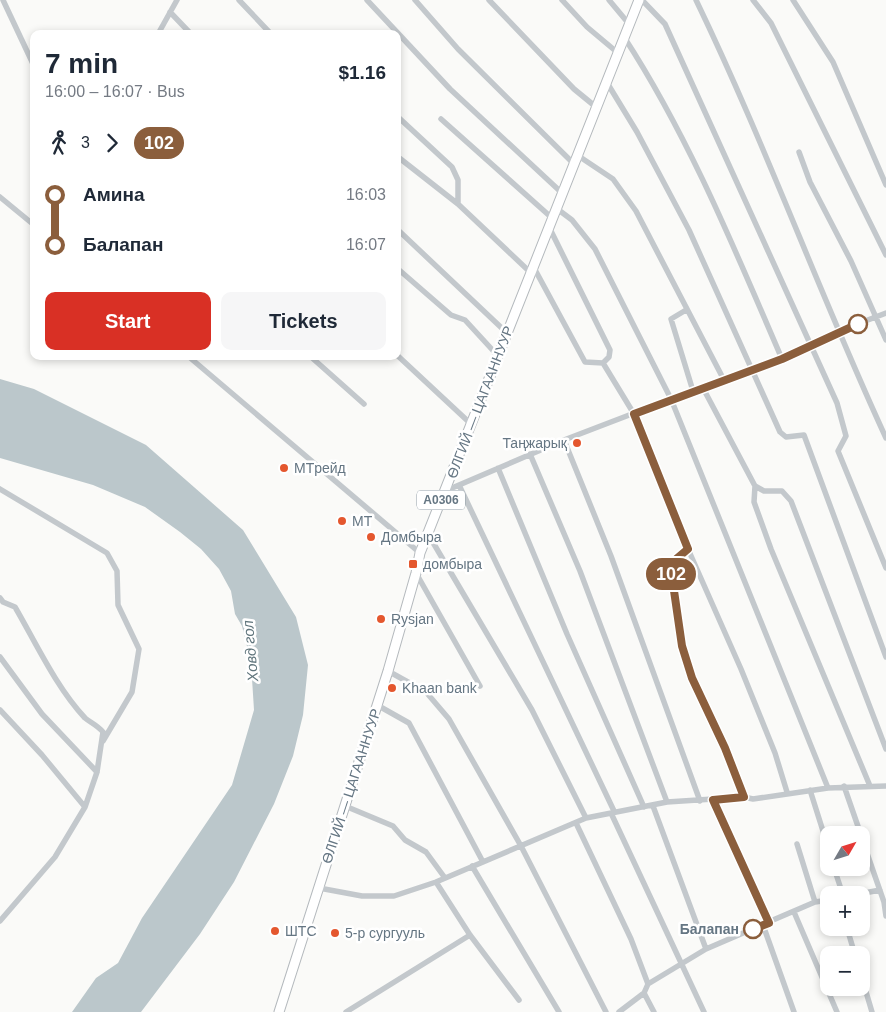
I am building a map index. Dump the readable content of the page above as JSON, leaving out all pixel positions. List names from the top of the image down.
{
  "streets": {
    "highway": ["ӨЛГИЙ — ЦАГААННУУР", "A0306"]
  },
  "water": ["Ховд гол"],
  "places": {
    "other": [
      "Таңжарық",
      "MTрейд",
      "МТ",
      "Домбыра",
      "Rysjan",
      "Khaan bank",
      "Балапан",
      "ШТС",
      "5-р сургууль"
    ],
    "transit": ["домбыра"]
  },
  "lines": ["bus line 102"],
  "north": "top right",
  "page": {
    "on_map": "102",
    "heading": ["7 min", "16:00 – 16:07 · Bus", "$1.16"],
    "legs": ["3", "102"],
    "list": [
      {
        "name": "Амина",
        "value": "16:03"
      },
      {
        "name": "Балапан",
        "value": "16:07"
      }
    ],
    "buttons": ["Start", "Tickets"],
    "map_buttons": ["+", "−"]
  }
}
